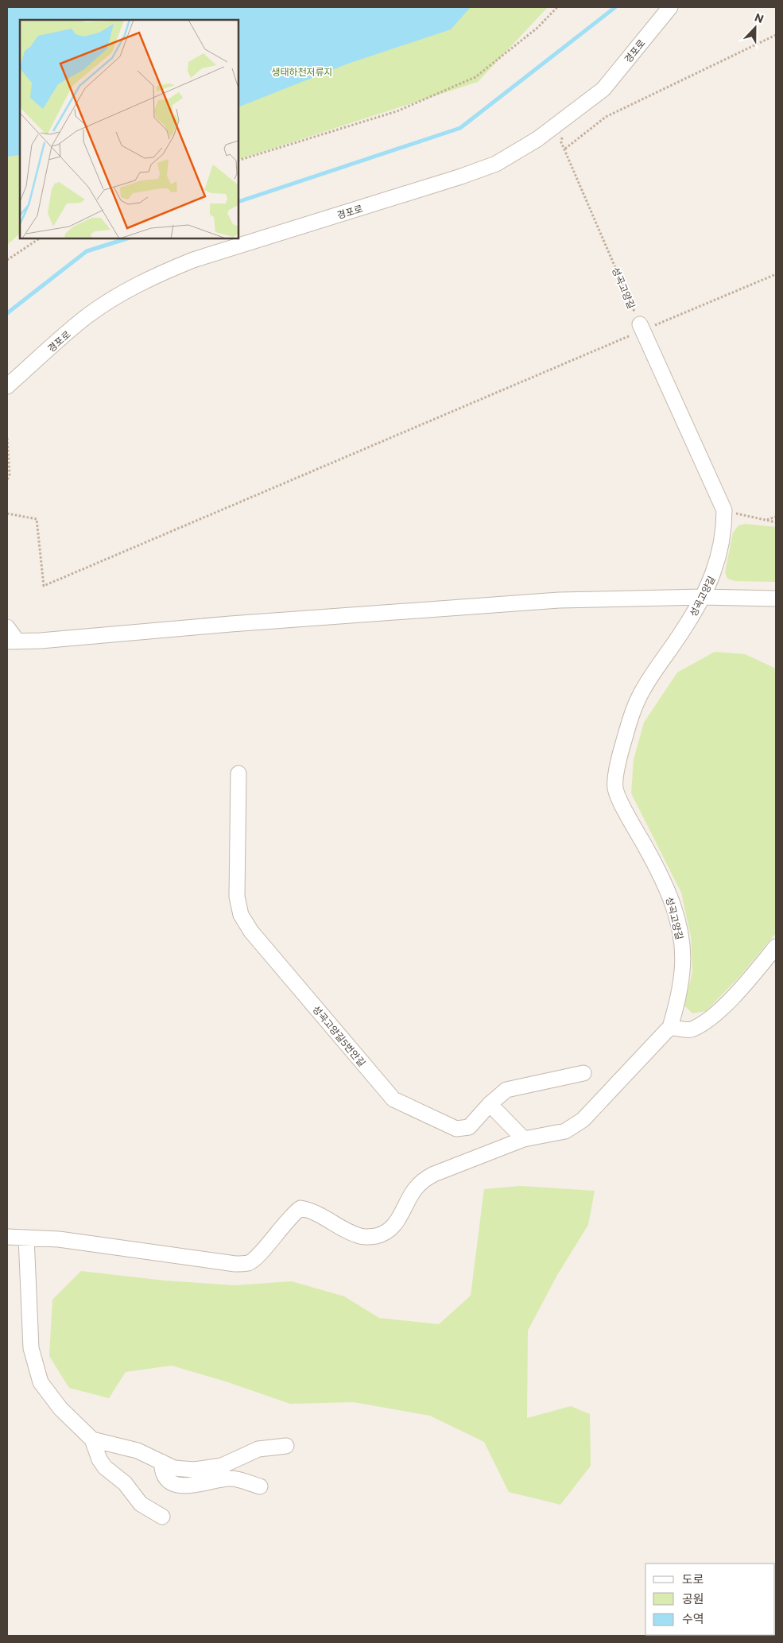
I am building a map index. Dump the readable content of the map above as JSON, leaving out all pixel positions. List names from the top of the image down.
{
  "streets": {
    "street": ["경포로", "성곡고양길", "성곡고양길5번안길"]
  },
  "crossings": [
    ["경포로", "성곡고양길"]
  ],
  "parks": ["생태하천저류지"],
  "legend": ["도로", "공원", "수역"],
  "north": "top"
}
